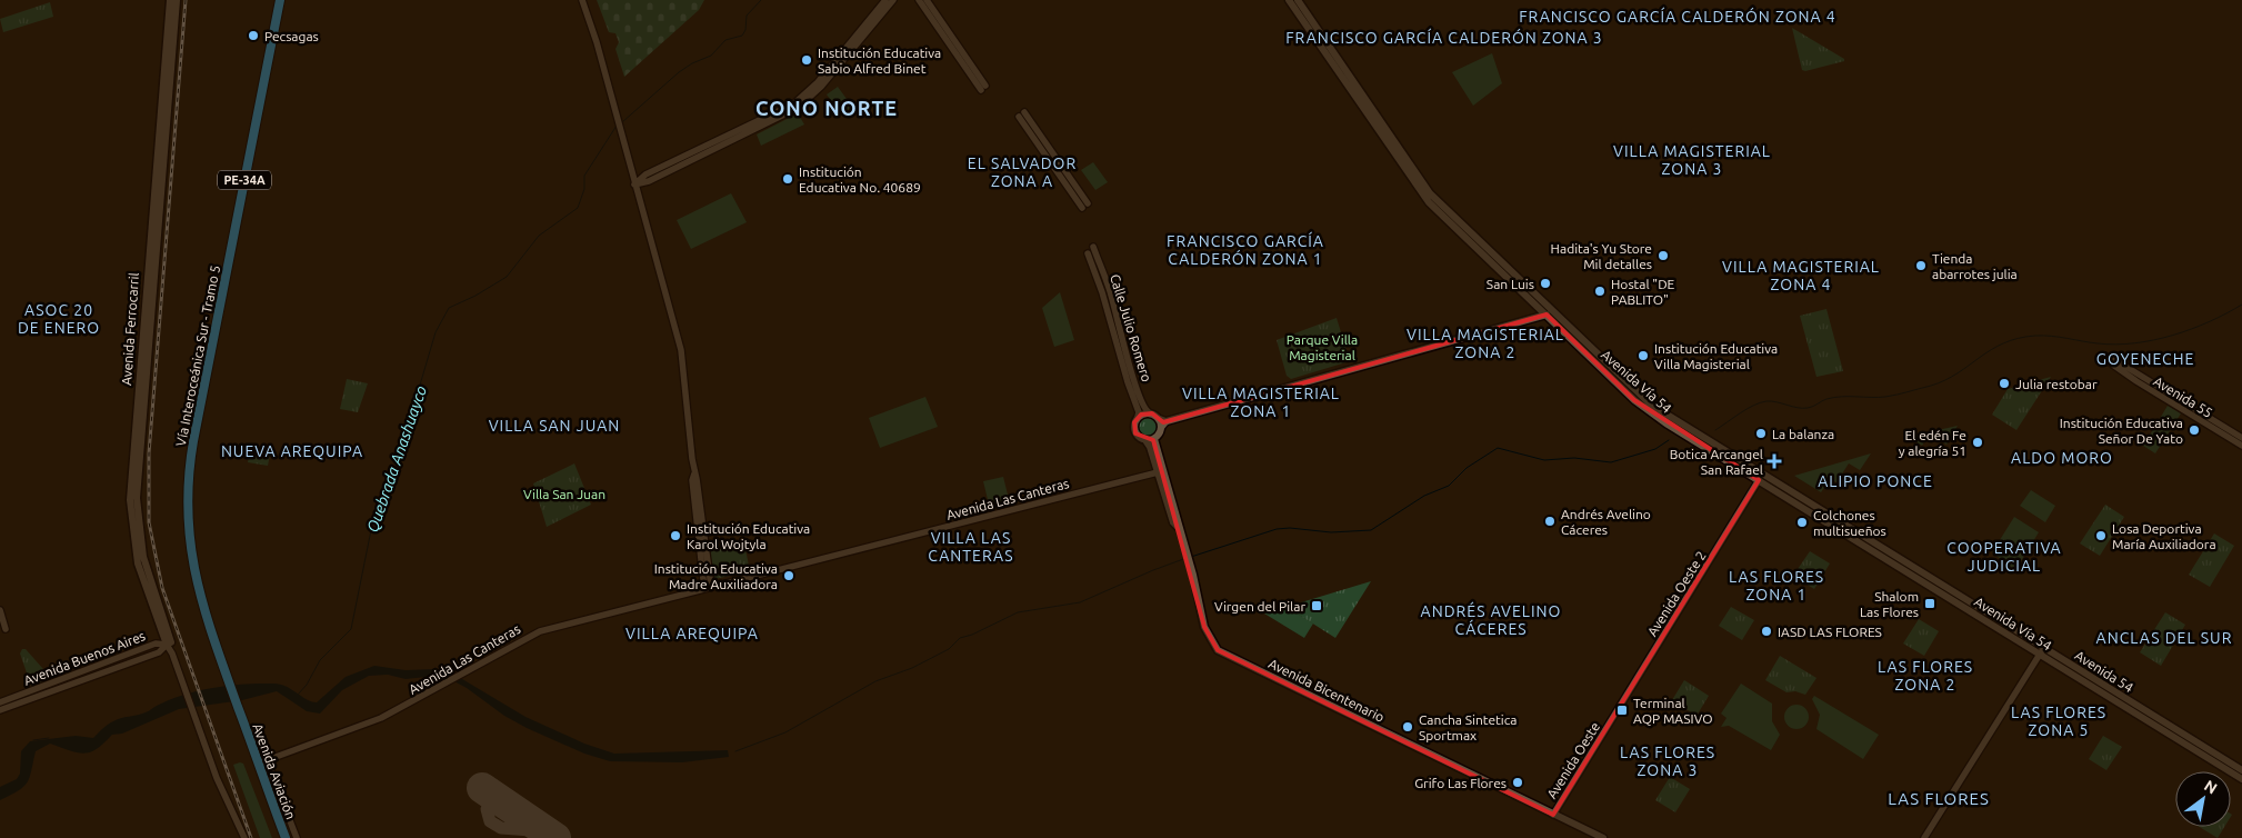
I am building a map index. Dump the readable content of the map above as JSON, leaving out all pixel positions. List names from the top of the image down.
{
  "streets": {
    "highway": ["PE-34A", "Vía Interoceánica Sur - Tramo 5", "Avenida Aviación"],
    "main road": [
      "Avenida Ferrocarril",
      "Avenida Vía 54",
      "Avenida 54",
      "Avenida Bicentenario"
    ],
    "street": [
      "Calle Julio Romero",
      "Avenida 55",
      "Avenida Las Canteras",
      "Avenida Oeste 2",
      "Avenida Buenos Aires",
      "Avenida Oeste"
    ]
  },
  "crossings": [
    ["Calle Julio Romero", "Avenida Bicentenario"],
    ["Avenida Ferrocarril", "Avenida Buenos Aires"],
    ["Vía Interoceánica Sur - Tramo 5", "Avenida Aviación"],
    ["Avenida Vía 54", "Avenida Oeste 2"],
    ["Avenida Vía 54", "Avenida 54"],
    ["Avenida Las Canteras", "Avenida Bicentenario"],
    ["Avenida Las Canteras", "Avenida Aviación"],
    ["Avenida Oeste 2", "Avenida Oeste"],
    ["Avenida Bicentenario", "Avenida Oeste"]
  ],
  "districts": [
    "FRANCISCO GARCÍA CALDERÓN ZONA 4",
    "FRANCISCO GARCÍA CALDERÓN ZONA 3",
    "CONO NORTE",
    "VILLA MAGISTERIAL ZONA 3",
    "EL SALVADOR ZONA A",
    "FRANCISCO GARCÍA CALDERÓN ZONA 1",
    "VILLA MAGISTERIAL ZONA 4",
    "ASOC 20 DE ENERO",
    "VILLA MAGISTERIAL ZONA 2",
    "GOYENECHE",
    "VILLA MAGISTERIAL ZONA 1",
    "VILLA SAN JUAN",
    "NUEVA AREQUIPA",
    "ALDO MORO",
    "ALIPIO PONCE",
    "VILLA LAS CANTERAS",
    "COOPERATIVA JUDICIAL",
    "LAS FLORES ZONA 1",
    "ANDRÉS AVELINO CÁCERES",
    "VILLA AREQUIPA",
    "ANCLAS DEL SUR",
    "LAS FLORES ZONA 2",
    "LAS FLORES ZONA 5",
    "LAS FLORES ZONA 3",
    "LAS FLORES"
  ],
  "water": ["Quebrada Anashuayco"],
  "parks": ["Parque Villa Magisterial", "Villa San Juan"],
  "places": {
    "other": [
      "Pecsagas",
      "Institución Educativa Sabio Alfred Binet",
      "Institución Educativa No. 40689",
      "Hadita's Yu Store Mil detalles",
      "Tienda abarrotes julia",
      "San Luis",
      "Hostal \"DE PABLITO\"",
      "Institución Educativa Villa Magisterial",
      "Julia restobar",
      "Institución Educativa Señor De Yato",
      "La balanza",
      "El edén Fe y alegría 51",
      "Andrés Avelino Cáceres",
      "Colchones multisueños",
      "Institución Educativa Karol Wojtyla",
      "Losa Deportiva María Auxiliadora",
      "Institución Educativa Madre Auxiliadora",
      "IASD LAS FLORES",
      "Cancha Sintetica Sportmax",
      "Grifo Las Flores"
    ],
    "health": ["Botica Arcangel San Rafael"],
    "transit": ["Shalom Las Flores", "Virgen del Pilar", "Terminal AQP MASIVO"]
  },
  "north": "top right"
}
